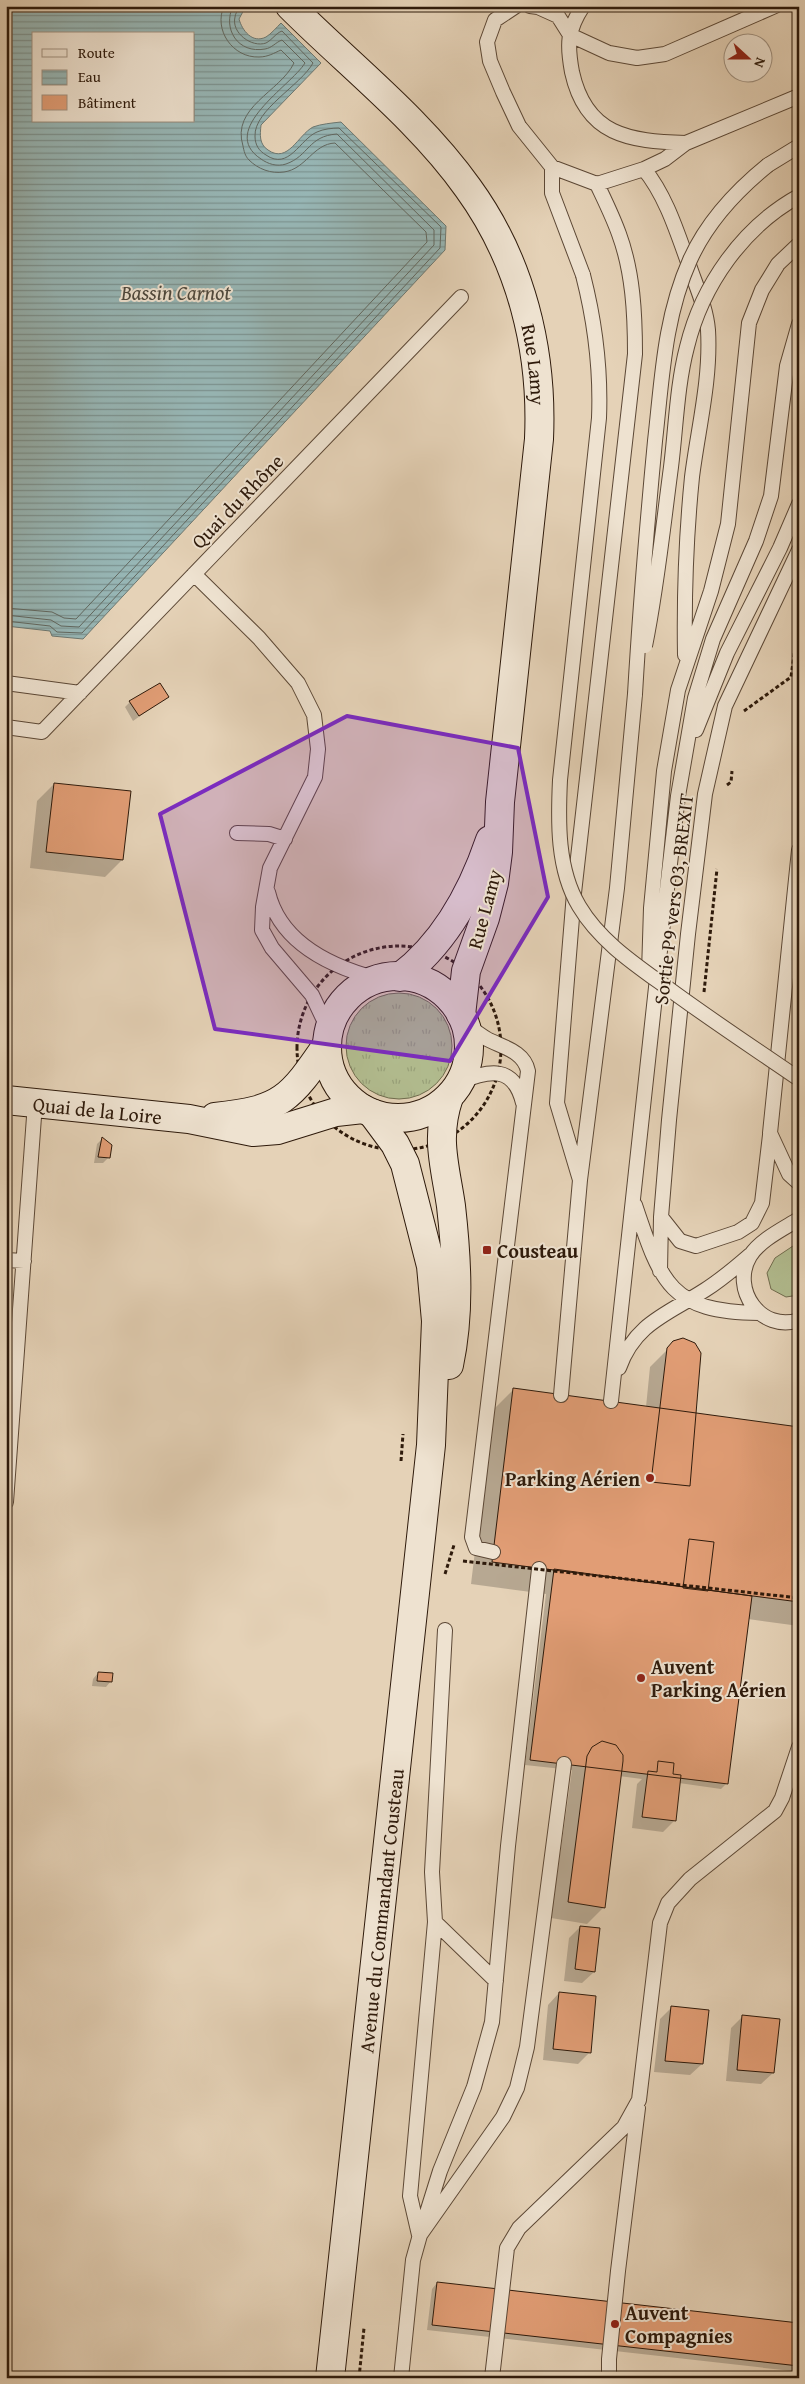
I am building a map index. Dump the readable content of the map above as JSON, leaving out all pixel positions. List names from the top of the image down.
{
  "streets": {
    "street": ["Rue Lamy", "Quai de la Loire", "Avenue du Commandant Cousteau"],
    "lane": ["Quai du Rhône", "Sortie P9 vers O3, BREXIT"]
  },
  "crossings": [
    ["Rue Lamy", "Quai de la Loire"],
    ["Rue Lamy", "Avenue du Commandant Cousteau"],
    ["Quai de la Loire", "Avenue du Commandant Cousteau"]
  ],
  "water": ["Bassin Carnot"],
  "places": {
    "transit": ["Cousteau"],
    "other": ["Parking Aérien", "Auvent Parking Aérien", "Auvent Compagnies"]
  },
  "legend": ["Route", "Eau", "Bâtiment"],
  "north": "right"
}
